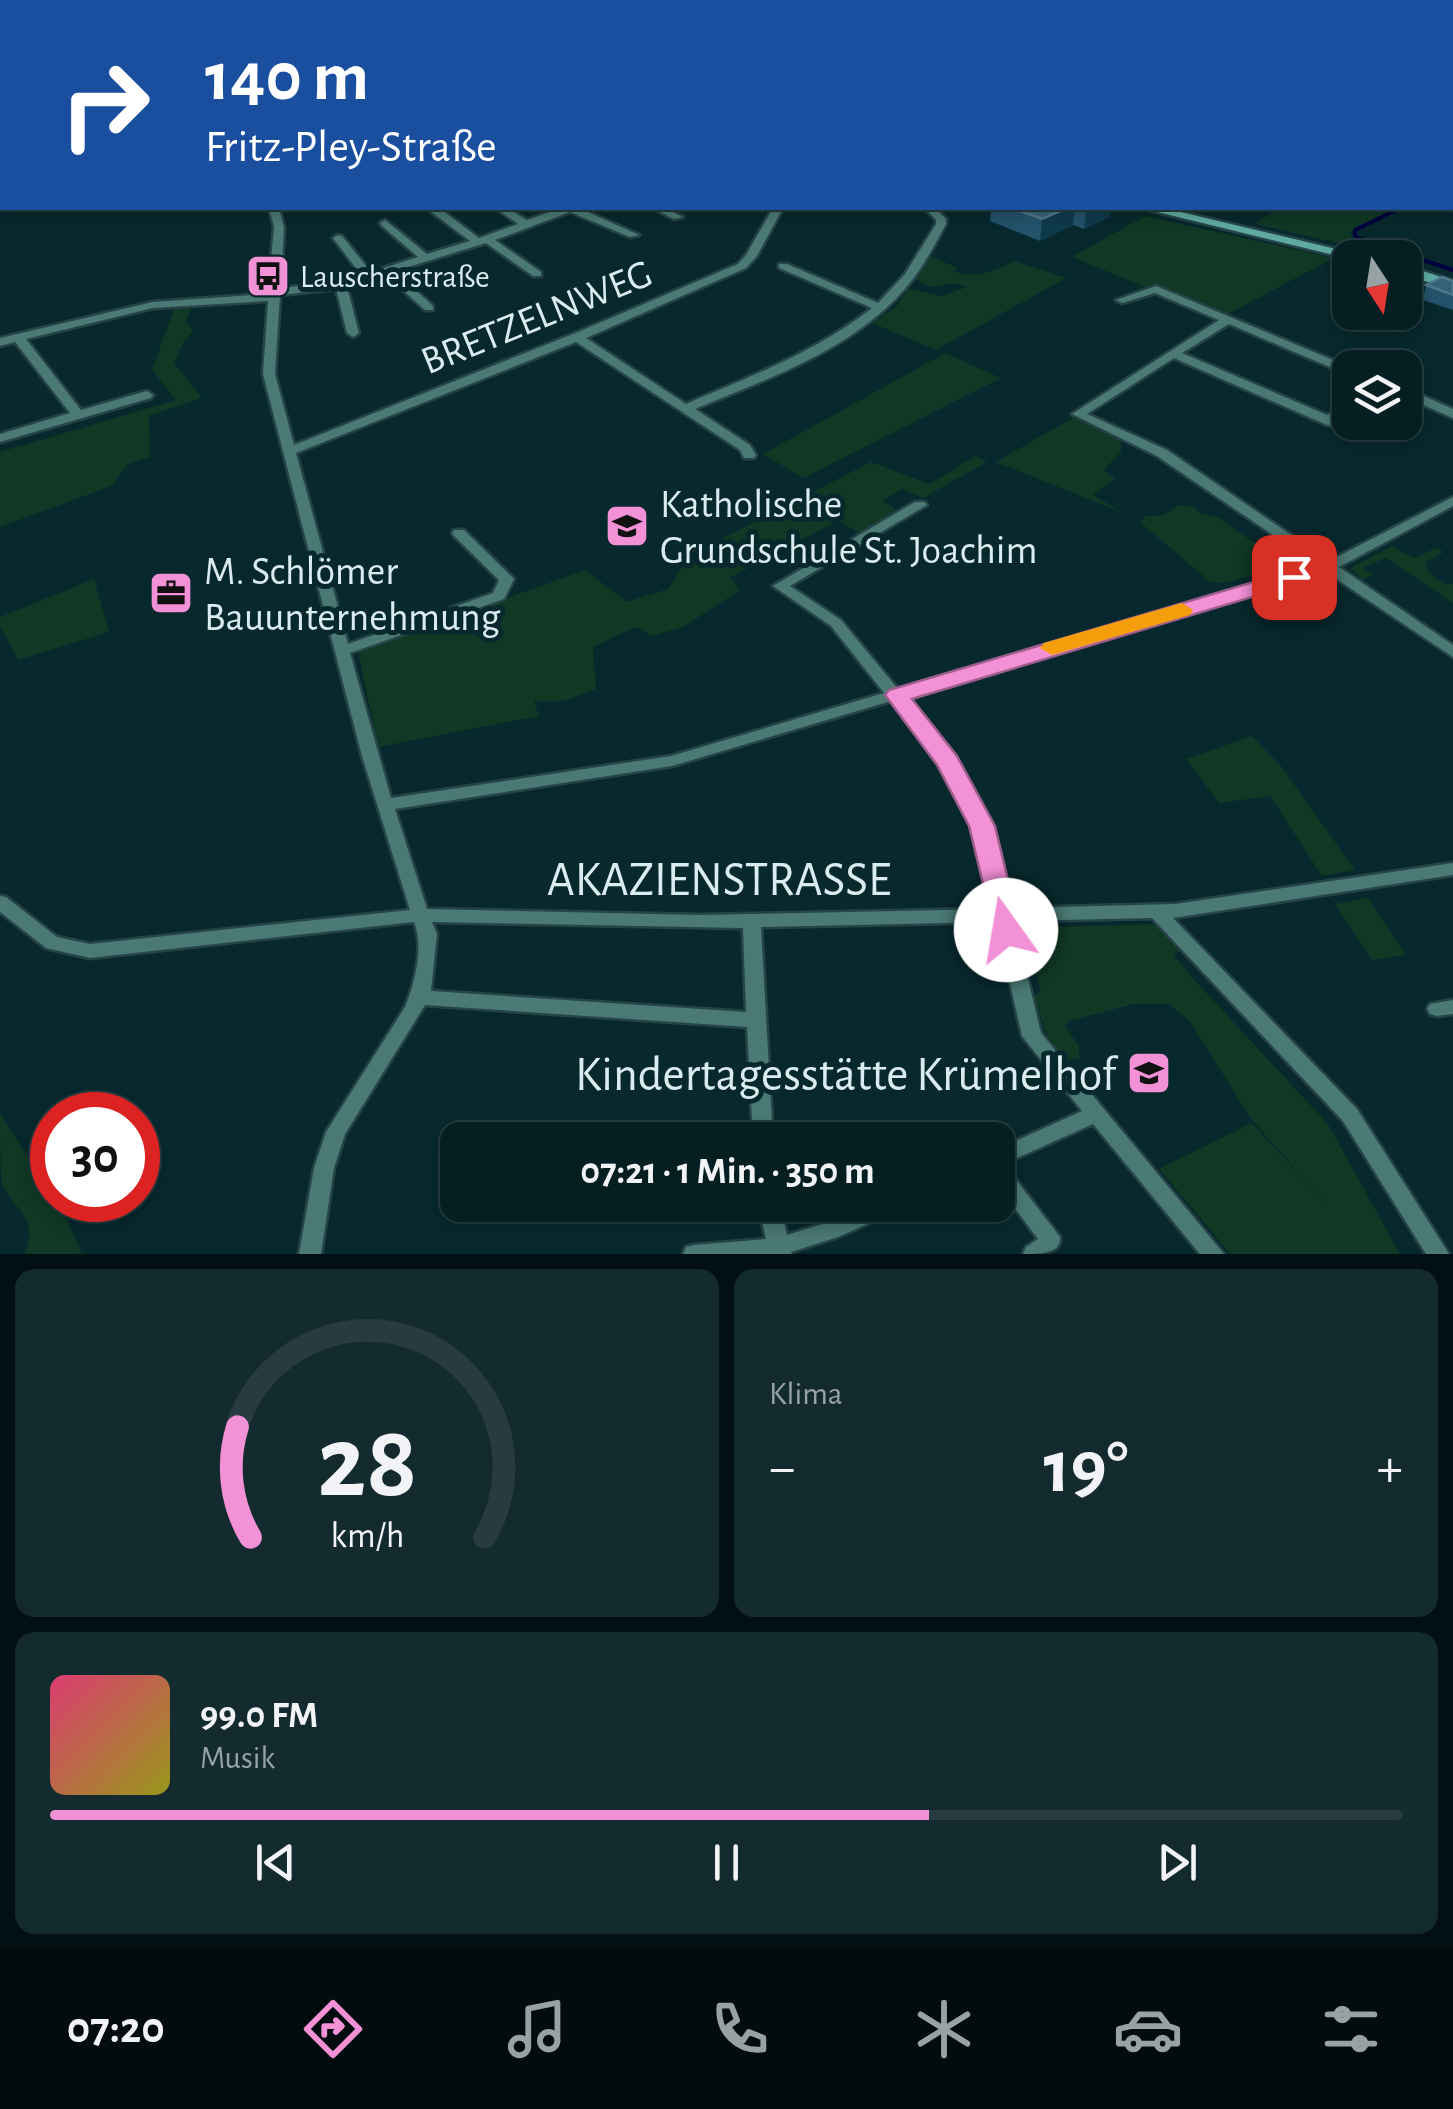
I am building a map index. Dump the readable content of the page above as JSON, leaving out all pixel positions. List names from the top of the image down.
{
  "streets": {
    "street": ["BRETZELNWEG", "AKAZIENSTRASSE"]
  },
  "places": {
    "bus stop": ["Lauscherstraße"],
    "school or university": ["Katholische Grundschule St. Joachim", "Kindertagesstätte Krümelhof"],
    "office": ["M. Schlömer Bauunternehmung"]
  },
  "north": "bottom",
  "page": {
    "turn": ["140 m", "Fritz-Pley-Straße"],
    "limit": "30",
    "trip": "07:21 · 1 Min. · 350 m",
    "tile": "Klima",
    "heat": ["−", "19°", "+"],
    "song": ["99.0 FM", "Musik"],
    "tabs": "07:20",
    "gauge": ["28", "km/h"]
  }
}
